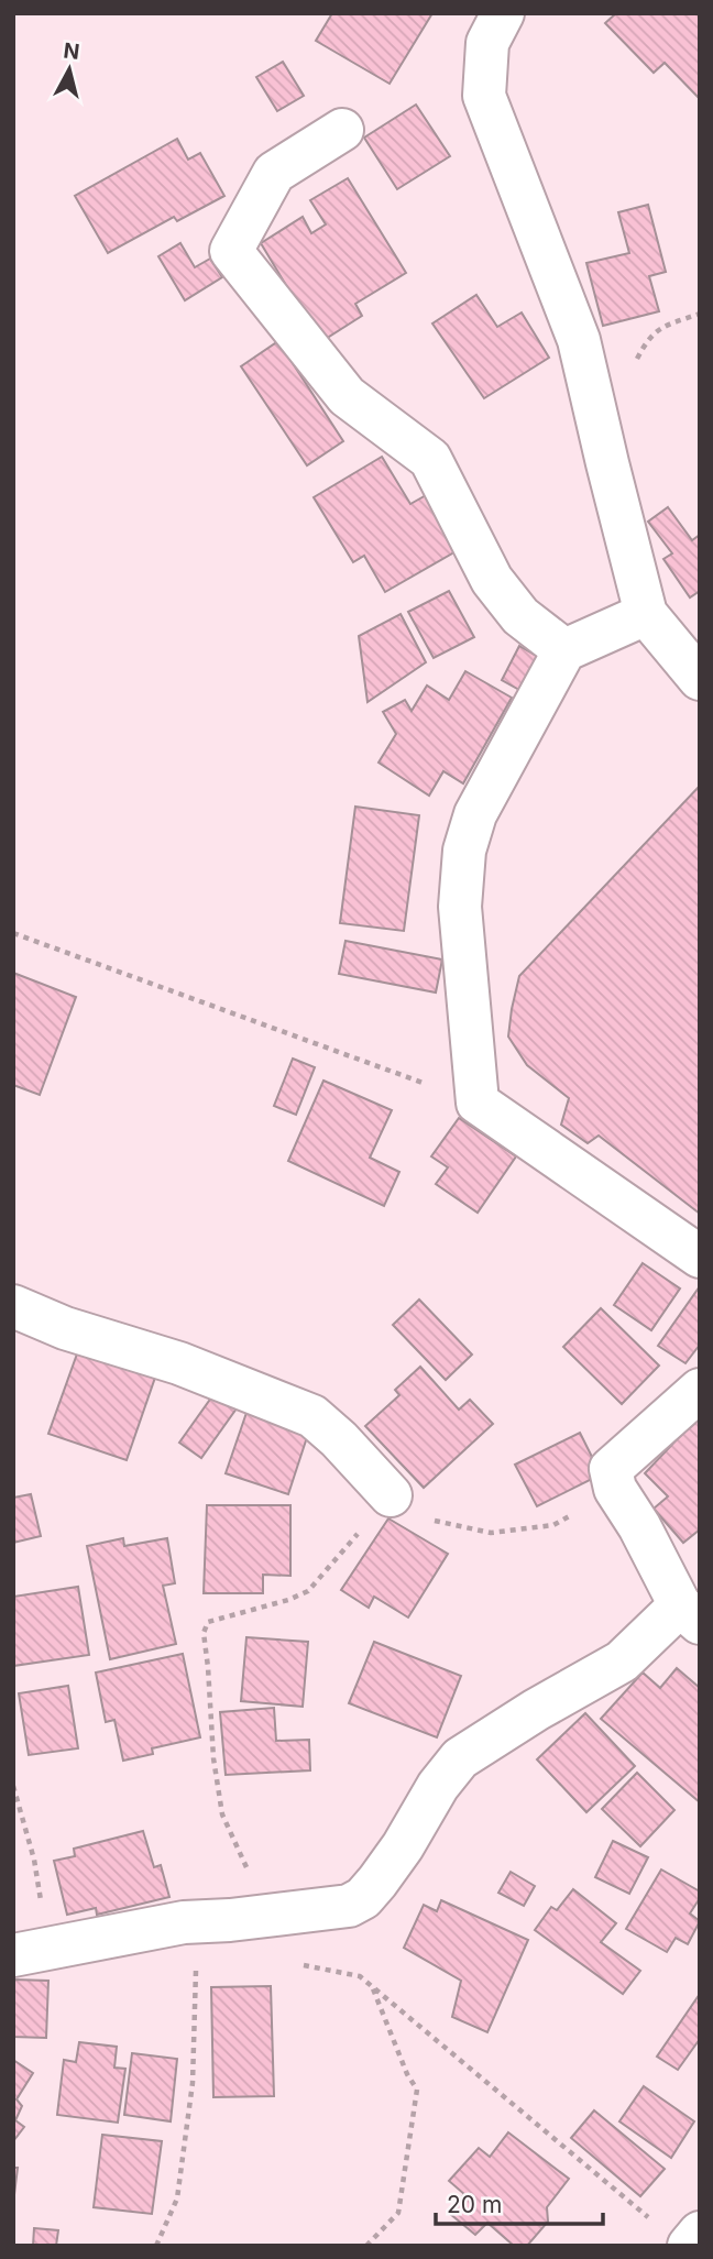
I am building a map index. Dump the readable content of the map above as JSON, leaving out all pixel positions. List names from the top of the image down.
{
  "scale_bar": "20 m",
  "north": "top"
}
